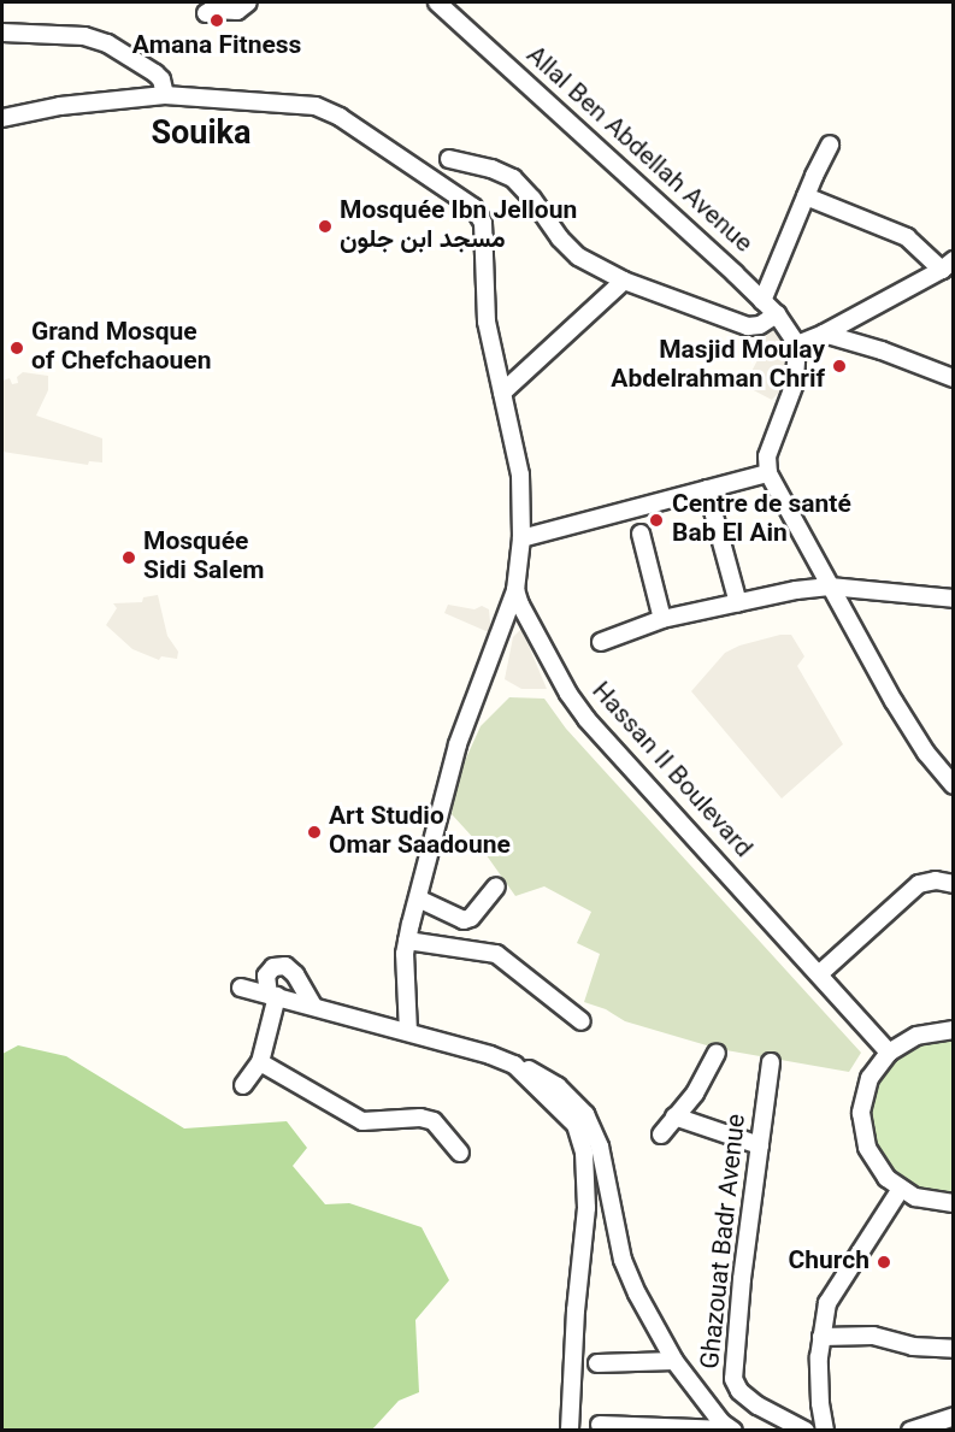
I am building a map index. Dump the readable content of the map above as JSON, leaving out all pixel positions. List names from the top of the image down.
{
  "streets": {
    "street": ["Allal Ben Abdellah Avenue", "Hassan II Boulevard", "Ghazouat Badr Avenue"]
  },
  "districts": ["Souika"],
  "places": [
    "Amana Fitness",
    "Mosquée Ibn Jelloun مسجد ابن جلون",
    "Grand Mosque of Chefchaouen",
    "Masjid Moulay Abdelrahman Chrif",
    "Centre de santé Bab El Ain",
    "Mosquée Sidi Salem",
    "Art Studio Omar Saadoune",
    "Church"
  ]
}
